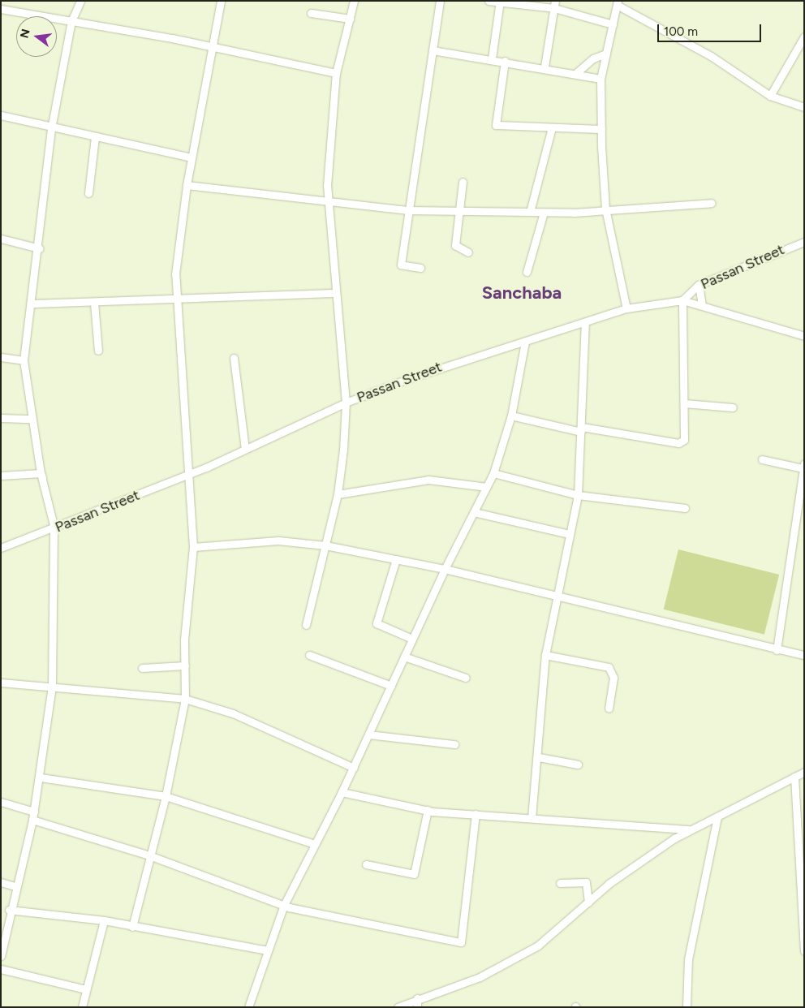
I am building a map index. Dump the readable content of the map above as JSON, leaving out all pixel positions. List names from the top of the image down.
{
  "streets": {
    "street": ["Passan Street"]
  },
  "districts": ["Sanchaba"],
  "scale_bar": "100 m",
  "north": "left"
}
